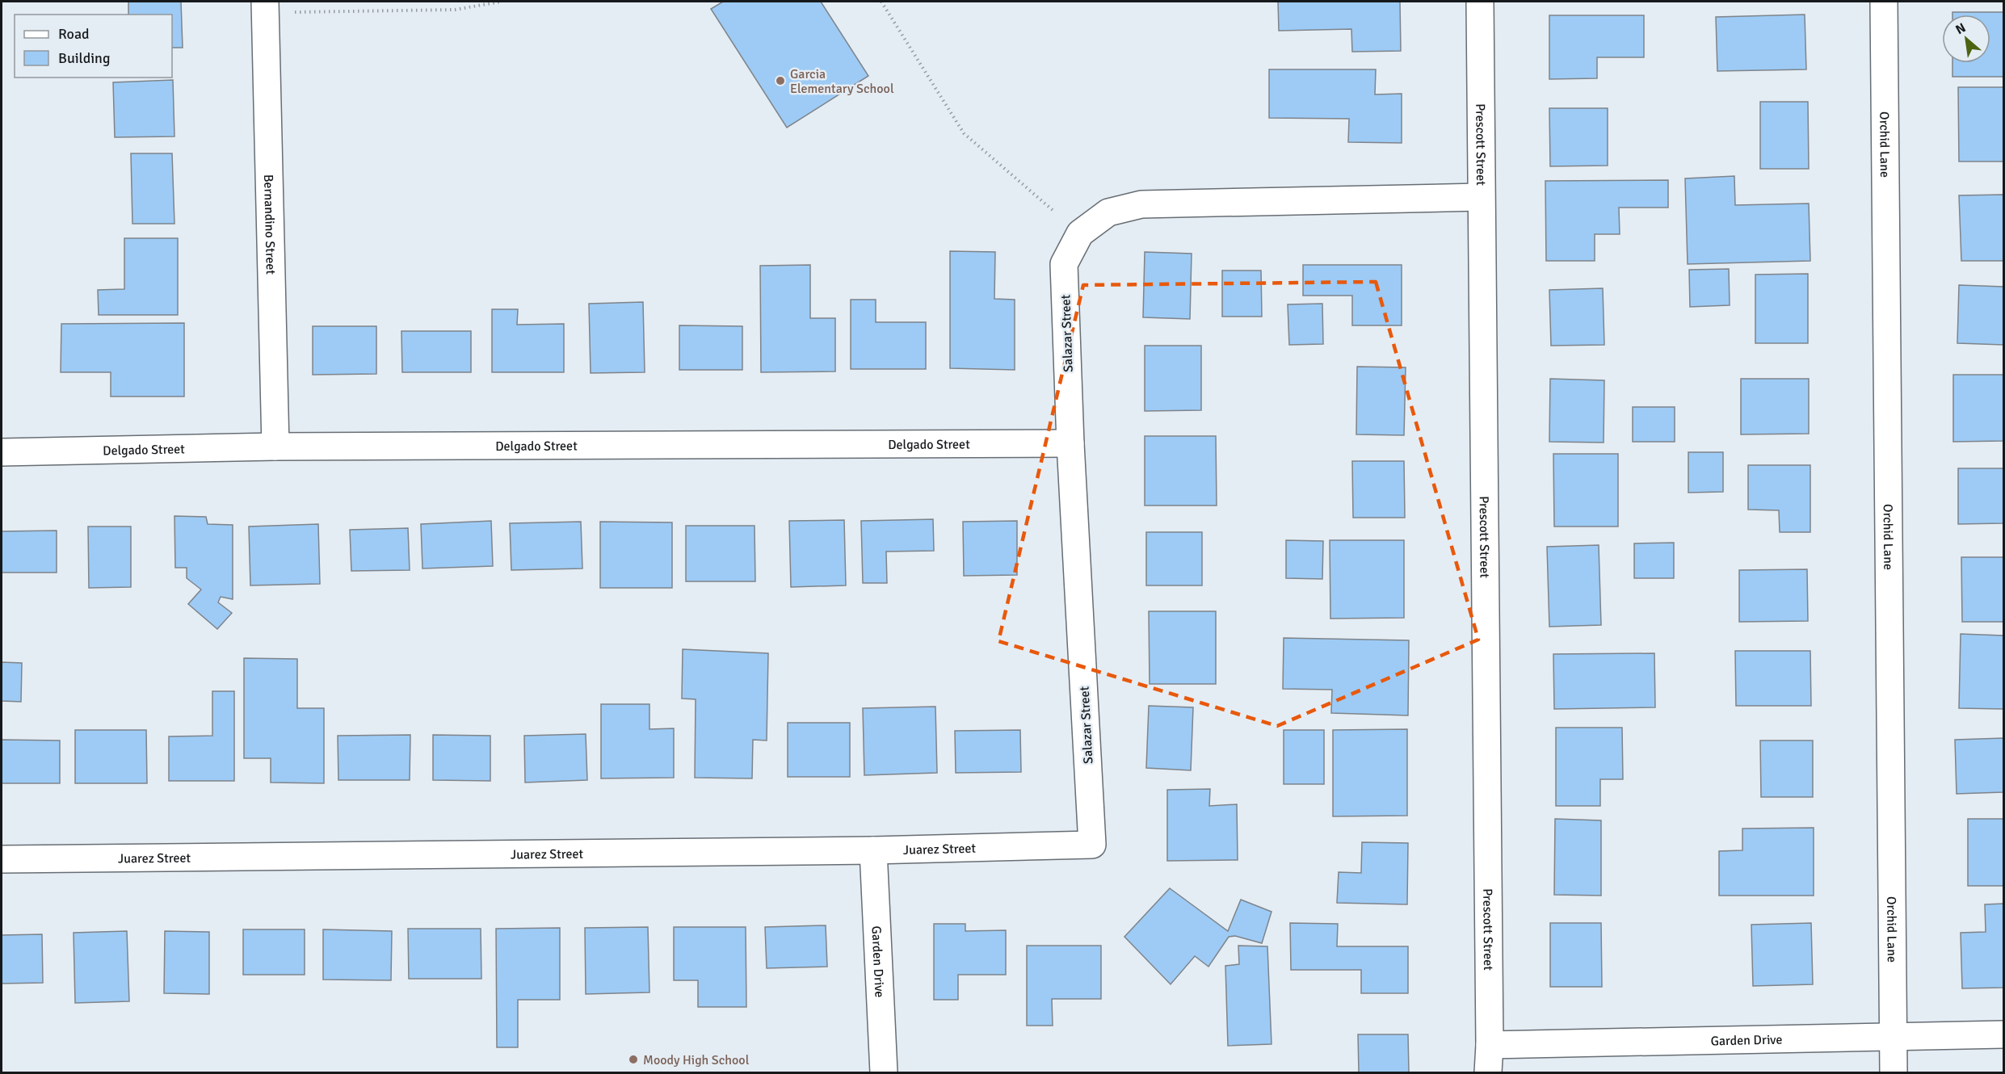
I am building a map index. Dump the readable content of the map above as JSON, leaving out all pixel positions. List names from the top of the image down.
{
  "streets": {
    "street": [
      "Prescott Street",
      "Orchid Lane",
      "Bernandino Street",
      "Salazar Street",
      "Delgado Street",
      "Juarez Street",
      "Garden Drive"
    ]
  },
  "crossings": [
    ["Prescott Street", "Salazar Street"],
    ["Prescott Street", "Garden Drive"],
    ["Orchid Lane", "Garden Drive"],
    ["Bernandino Street", "Delgado Street"],
    ["Salazar Street", "Delgado Street"],
    ["Salazar Street", "Juarez Street"],
    ["Juarez Street", "Garden Drive"]
  ],
  "places": ["Garcia Elementary School", "Moody High School"],
  "legend": ["Road", "Building"],
  "north": "top left"
}
